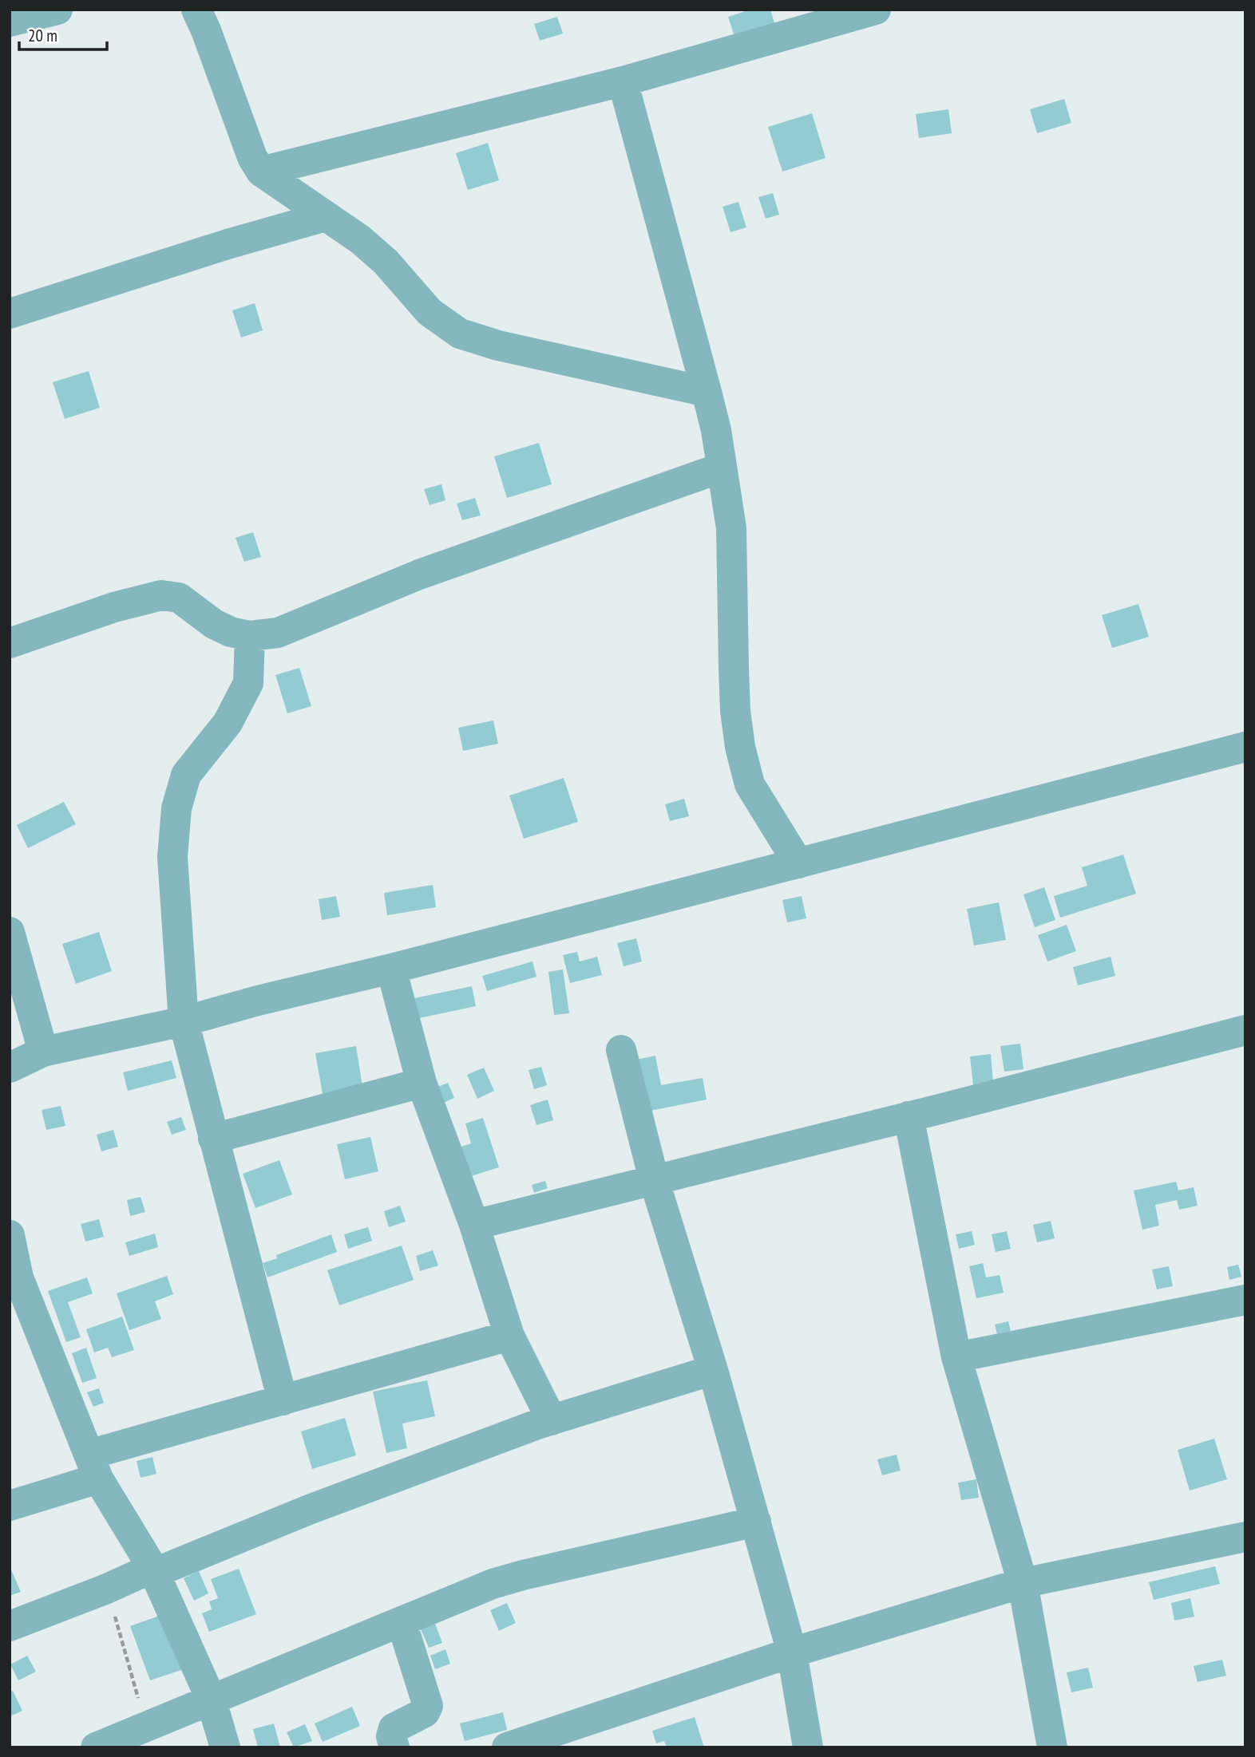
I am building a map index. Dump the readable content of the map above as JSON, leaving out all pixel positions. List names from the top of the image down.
{
  "scale_bar": "20 m"
}
